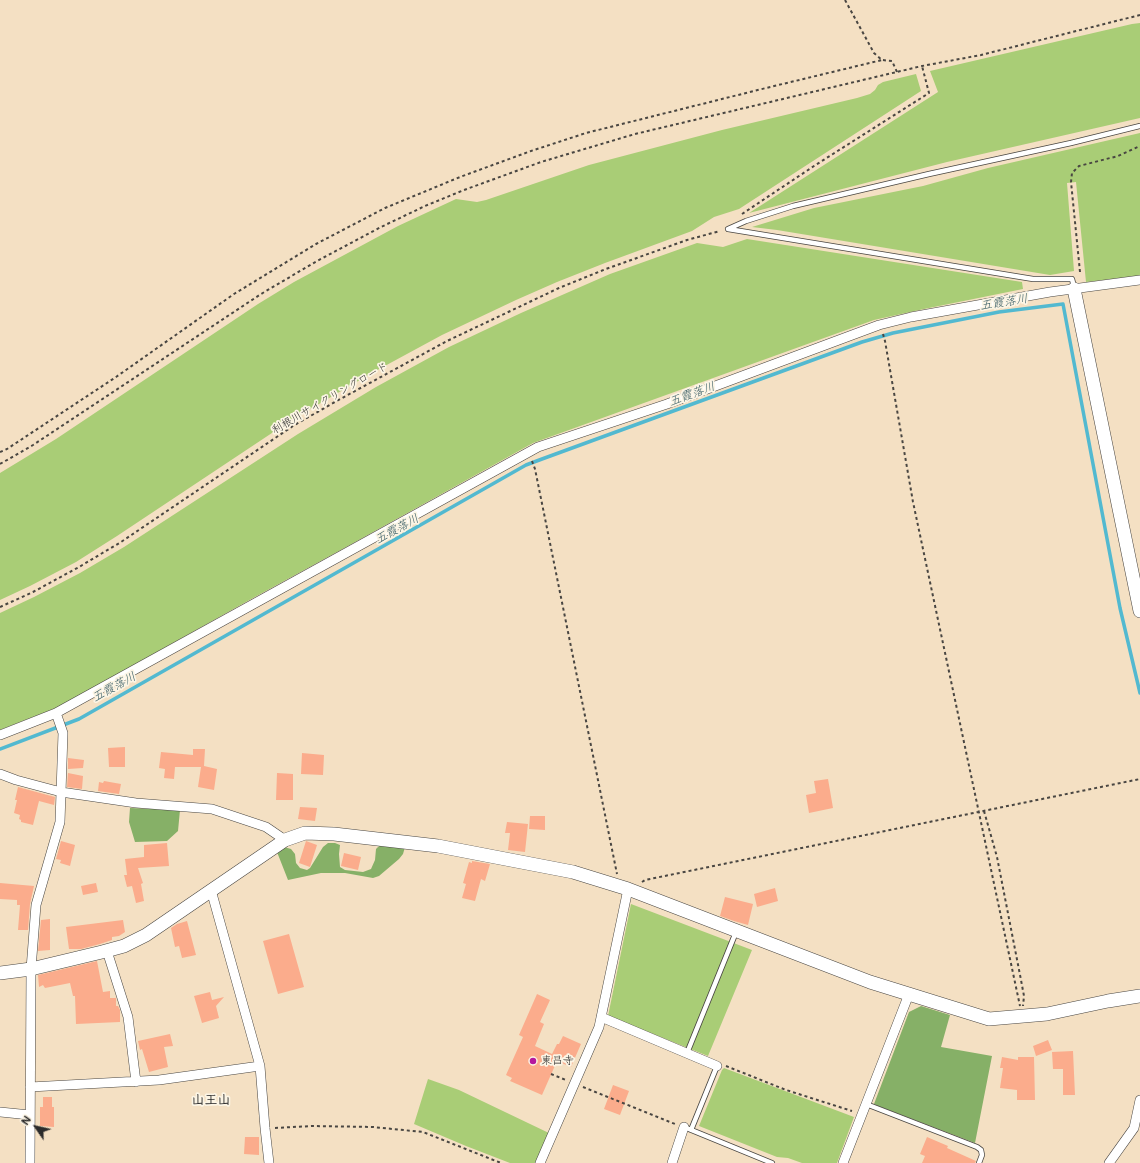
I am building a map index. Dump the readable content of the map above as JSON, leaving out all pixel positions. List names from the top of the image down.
{
  "streets": {
    "path": ["利根川サイクリングロード"]
  },
  "districts": ["山王山"],
  "water": ["五霞落川"],
  "places": ["東昌寺"],
  "north": "top left"
}
